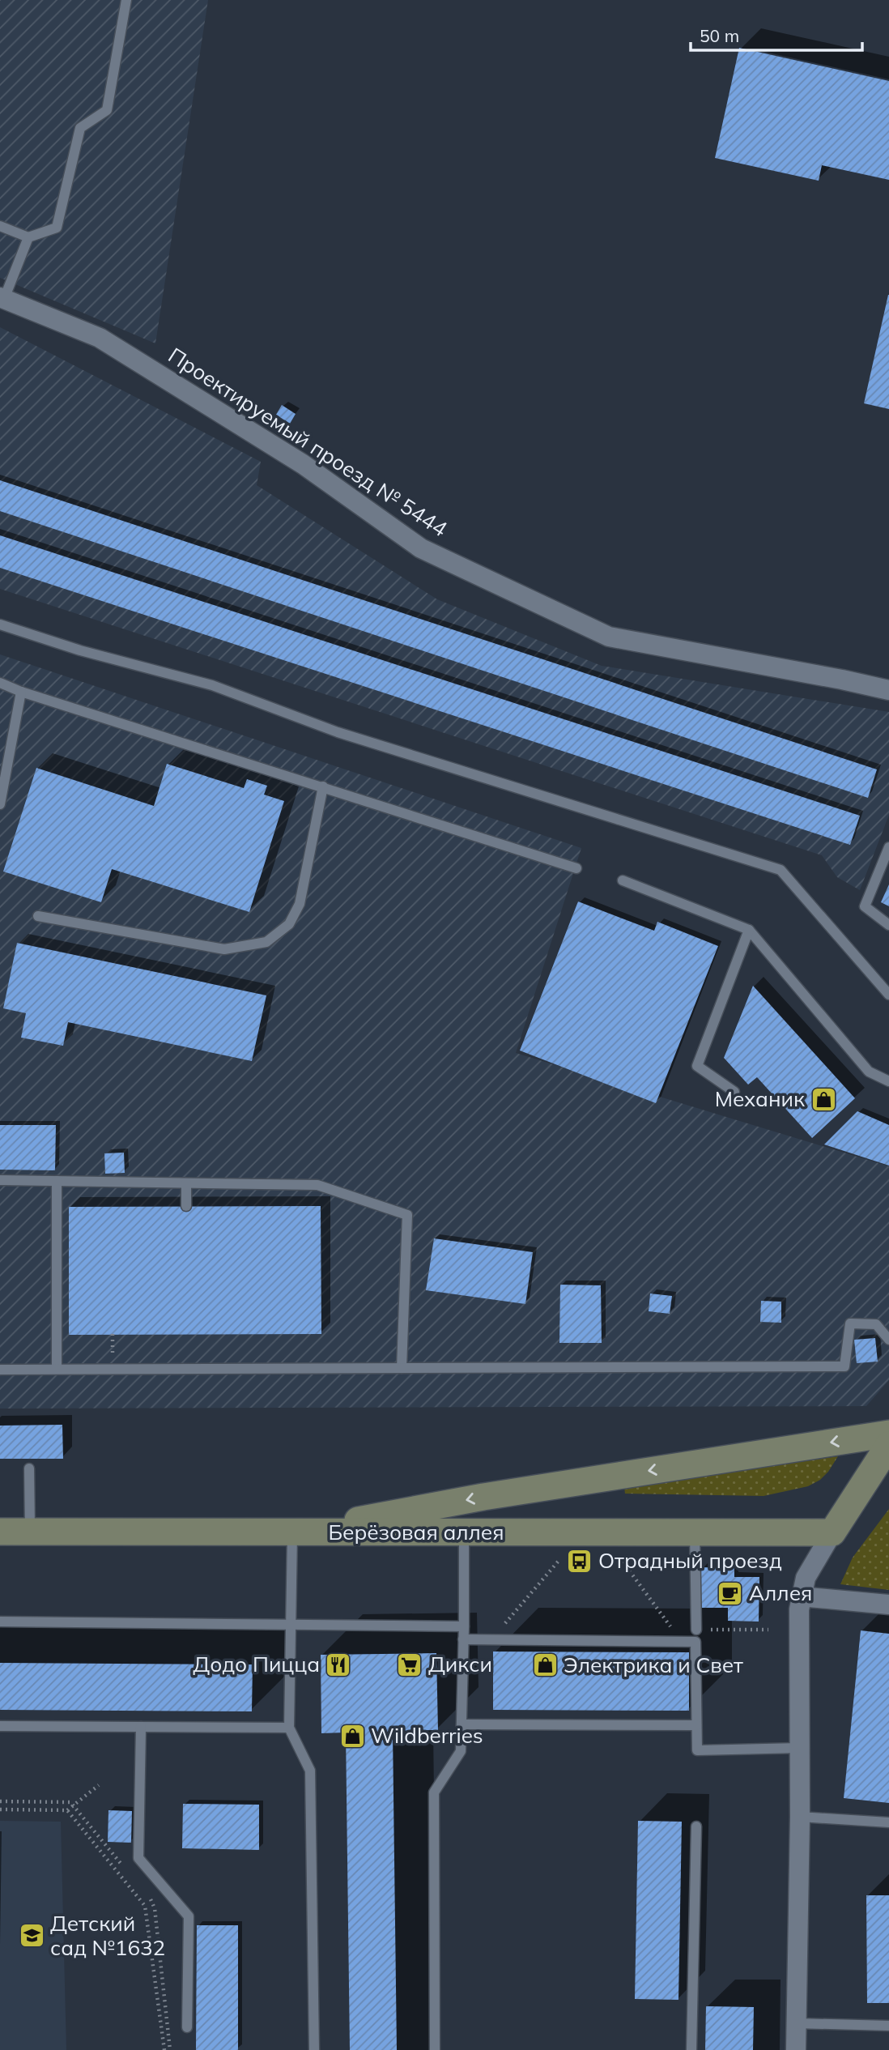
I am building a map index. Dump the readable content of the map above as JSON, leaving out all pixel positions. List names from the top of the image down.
{
  "streets": {
    "main road": ["Берёзовая аллея"],
    "street": ["Проектируемый проезд № 5444"]
  },
  "places": {
    "shop": ["Механик", "Электрика и Свет", "Wildberries"],
    "bus stop": ["Отрадный проезд"],
    "cafe": ["Аллея"],
    "restaurant": ["Додо Пицца"],
    "supermarket": ["Дикси"],
    "school or university": ["Детский сад №1632"]
  },
  "scale_bar": "50 m"
}
